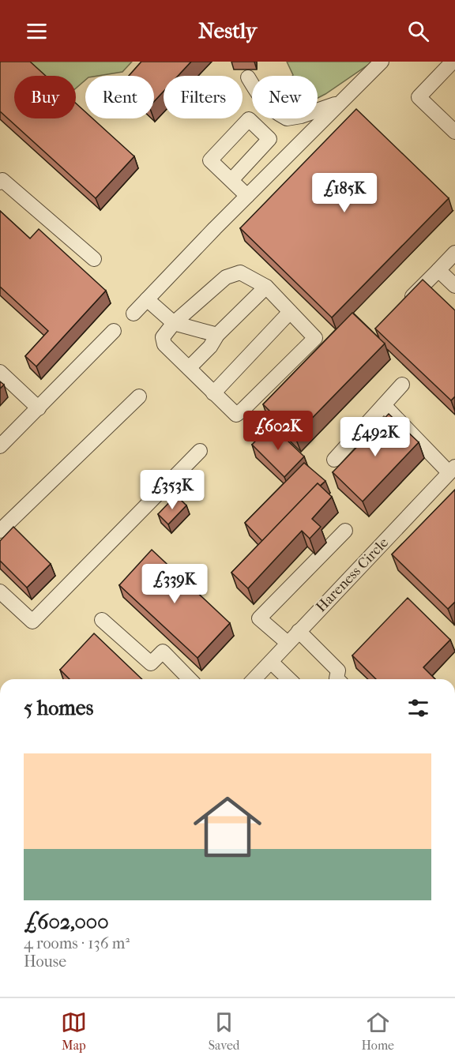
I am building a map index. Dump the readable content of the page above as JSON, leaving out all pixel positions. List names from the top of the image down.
{
  "streets": {
    "street": ["Hareness Circle"]
  },
  "page": {
    "header": "Nestly",
    "chip": [
      "Buy",
      "Rent",
      "Filters",
      "New"
    ],
    "price": [
      "£185K",
      "£602K",
      "£492K",
      "£353K",
      "£339K"
    ],
    "heading": "5 homes",
    "list": [
      {
        "name": "£602,000",
        "note": "4 rooms · 136 m² · House"
      }
    ],
    "tabs": ["Map", "Saved", "Home"]
  }
}
